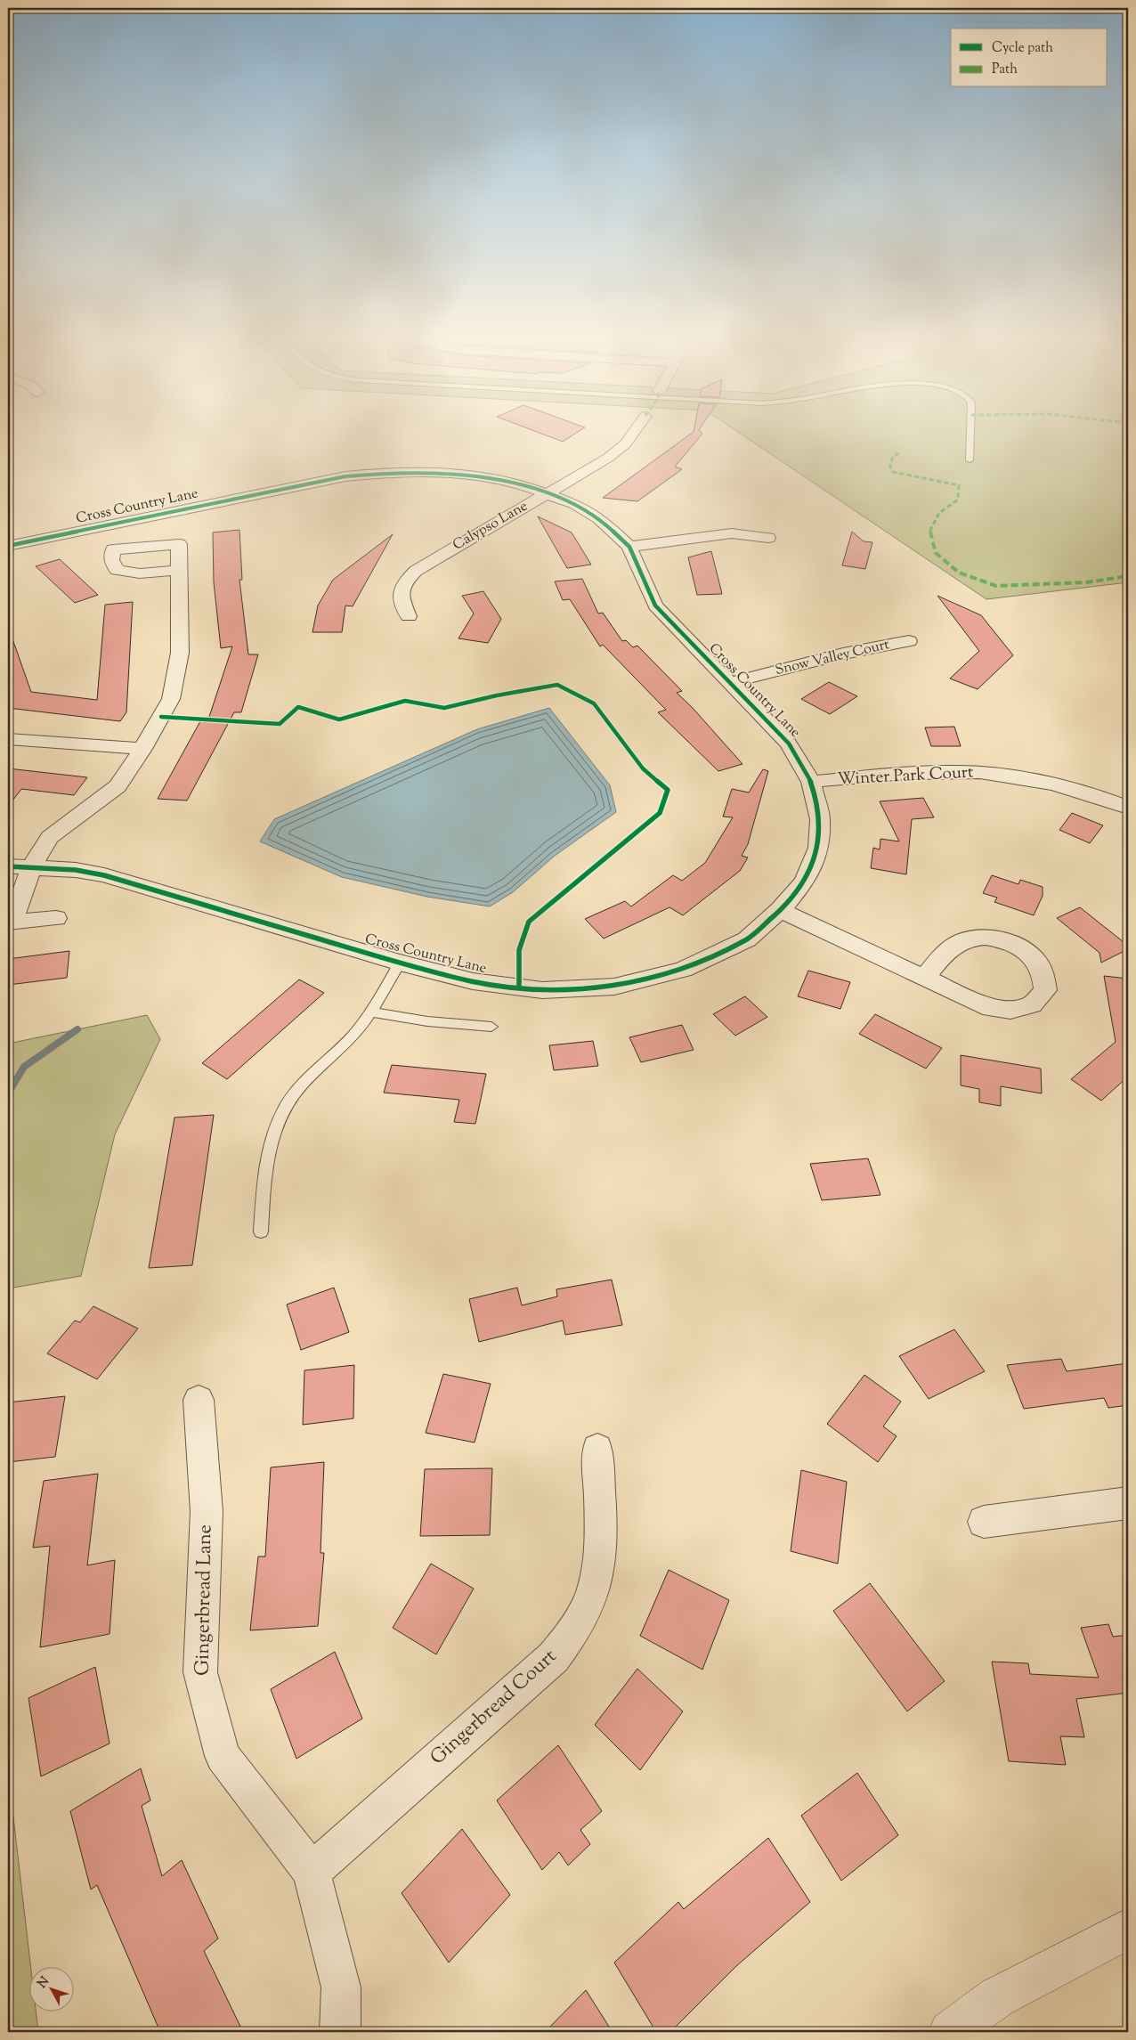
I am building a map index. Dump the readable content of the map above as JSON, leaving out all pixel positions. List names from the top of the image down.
{
  "streets": {
    "street": [
      "Cross Country Lane",
      "Calypso Lane",
      "Snow Valley Court",
      "Winter Park Court",
      "Gingerbread Lane",
      "Gingerbread Court"
    ]
  },
  "crossings": [
    ["Cross Country Lane", "Calypso Lane"],
    ["Cross Country Lane", "Snow Valley Court"],
    ["Cross Country Lane", "Winter Park Court"],
    ["Gingerbread Lane", "Gingerbread Court"]
  ],
  "legend": ["Cycle path", "Path"],
  "north": "top left"
}
